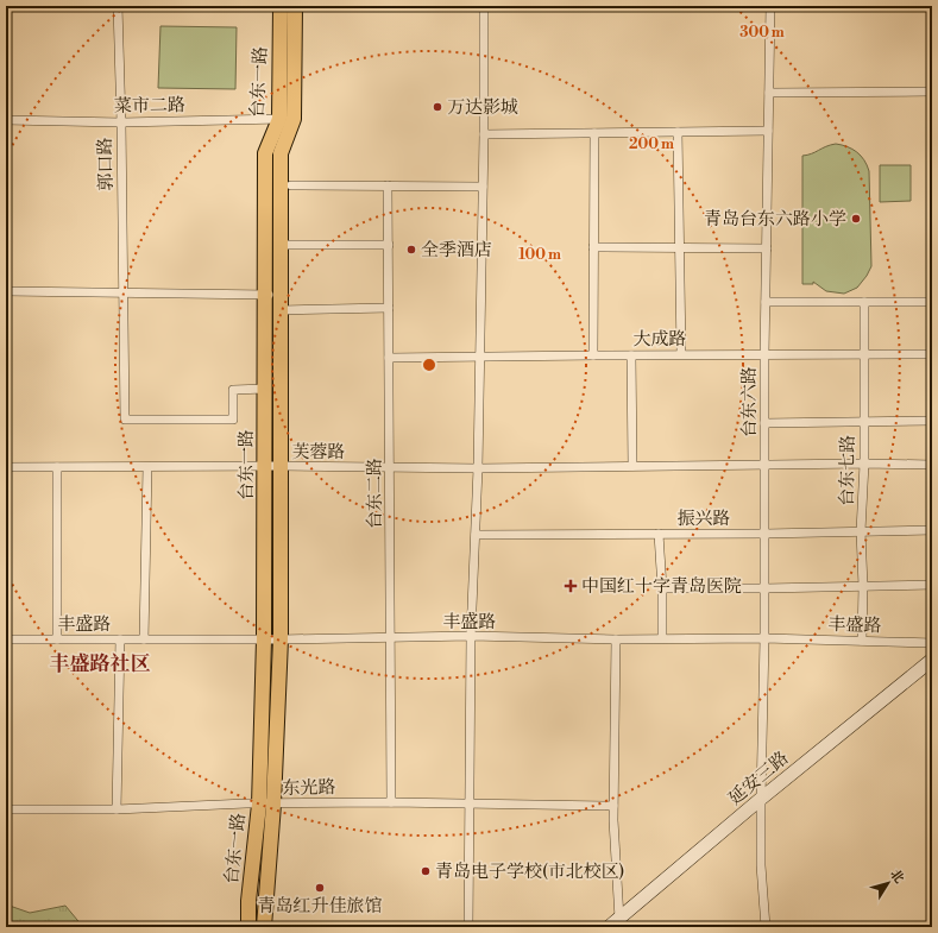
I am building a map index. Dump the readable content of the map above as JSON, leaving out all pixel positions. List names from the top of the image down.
{
  "streets": {
    "main road": ["台东一路", "延安三路"],
    "street": [
      "菜市二路",
      "郭口路",
      "大成路",
      "台东六路",
      "芙蓉路",
      "台东七路",
      "台东二路",
      "振兴路",
      "丰盛路",
      "东光路"
    ]
  },
  "crossings": [
    ["台东一路", "菜市二路"],
    ["台东一路", "郭口路"],
    ["台东一路", "芙蓉路"],
    ["台东一路", "丰盛路"],
    ["台东一路", "东光路"],
    ["菜市二路", "郭口路"],
    ["大成路", "台东六路"],
    ["大成路", "台东七路"],
    ["大成路", "台东二路"],
    ["台东六路", "芙蓉路"],
    ["台东六路", "振兴路"],
    ["台东六路", "丰盛路"],
    ["台东六路", "延安三路"],
    ["芙蓉路", "台东七路"],
    ["芙蓉路", "台东二路"],
    ["台东七路", "振兴路"],
    ["台东七路", "丰盛路"],
    ["台东二路", "丰盛路"],
    ["台东二路", "东光路"]
  ],
  "districts": ["丰盛路社区"],
  "places": {
    "other": [
      "万达影城",
      "青岛台东六路小学",
      "全季酒店",
      "青岛电子学校(市北校区)",
      "青岛红升佳旅馆"
    ],
    "health": ["中国红十字青岛医院"]
  },
  "north": "top right",
  "rings": ["300 m", "200 m", "100 m"]
}
